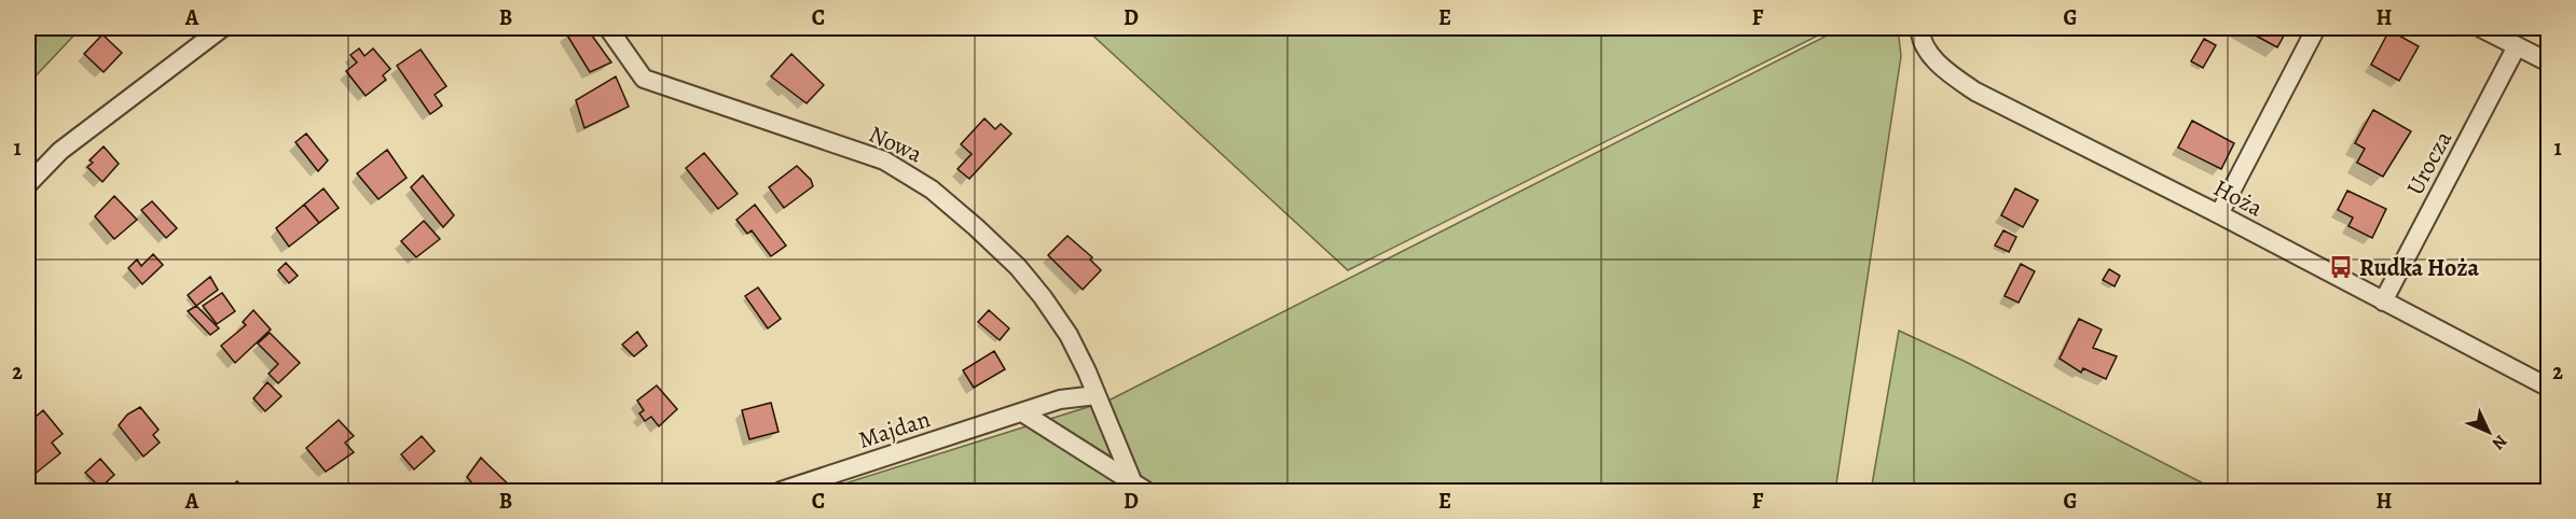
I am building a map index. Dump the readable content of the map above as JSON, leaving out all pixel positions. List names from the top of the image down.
{
  "streets": {
    "street": [
      "Nowa",
      "Urocza",
      "Hoża",
      "Majdan"
    ]
  },
  "crossings": [
    ["Nowa", "Majdan"],
    ["Urocza", "Hoża"]
  ],
  "places": {
    "bus stop": ["Rudka Hoża"]
  },
  "north": "bottom right",
  "grid": {
    "columns": [
      "A",
      "B",
      "C",
      "D",
      "E",
      "F",
      "G",
      "H"
    ],
    "rows": ["1", "2"]
  }
}
